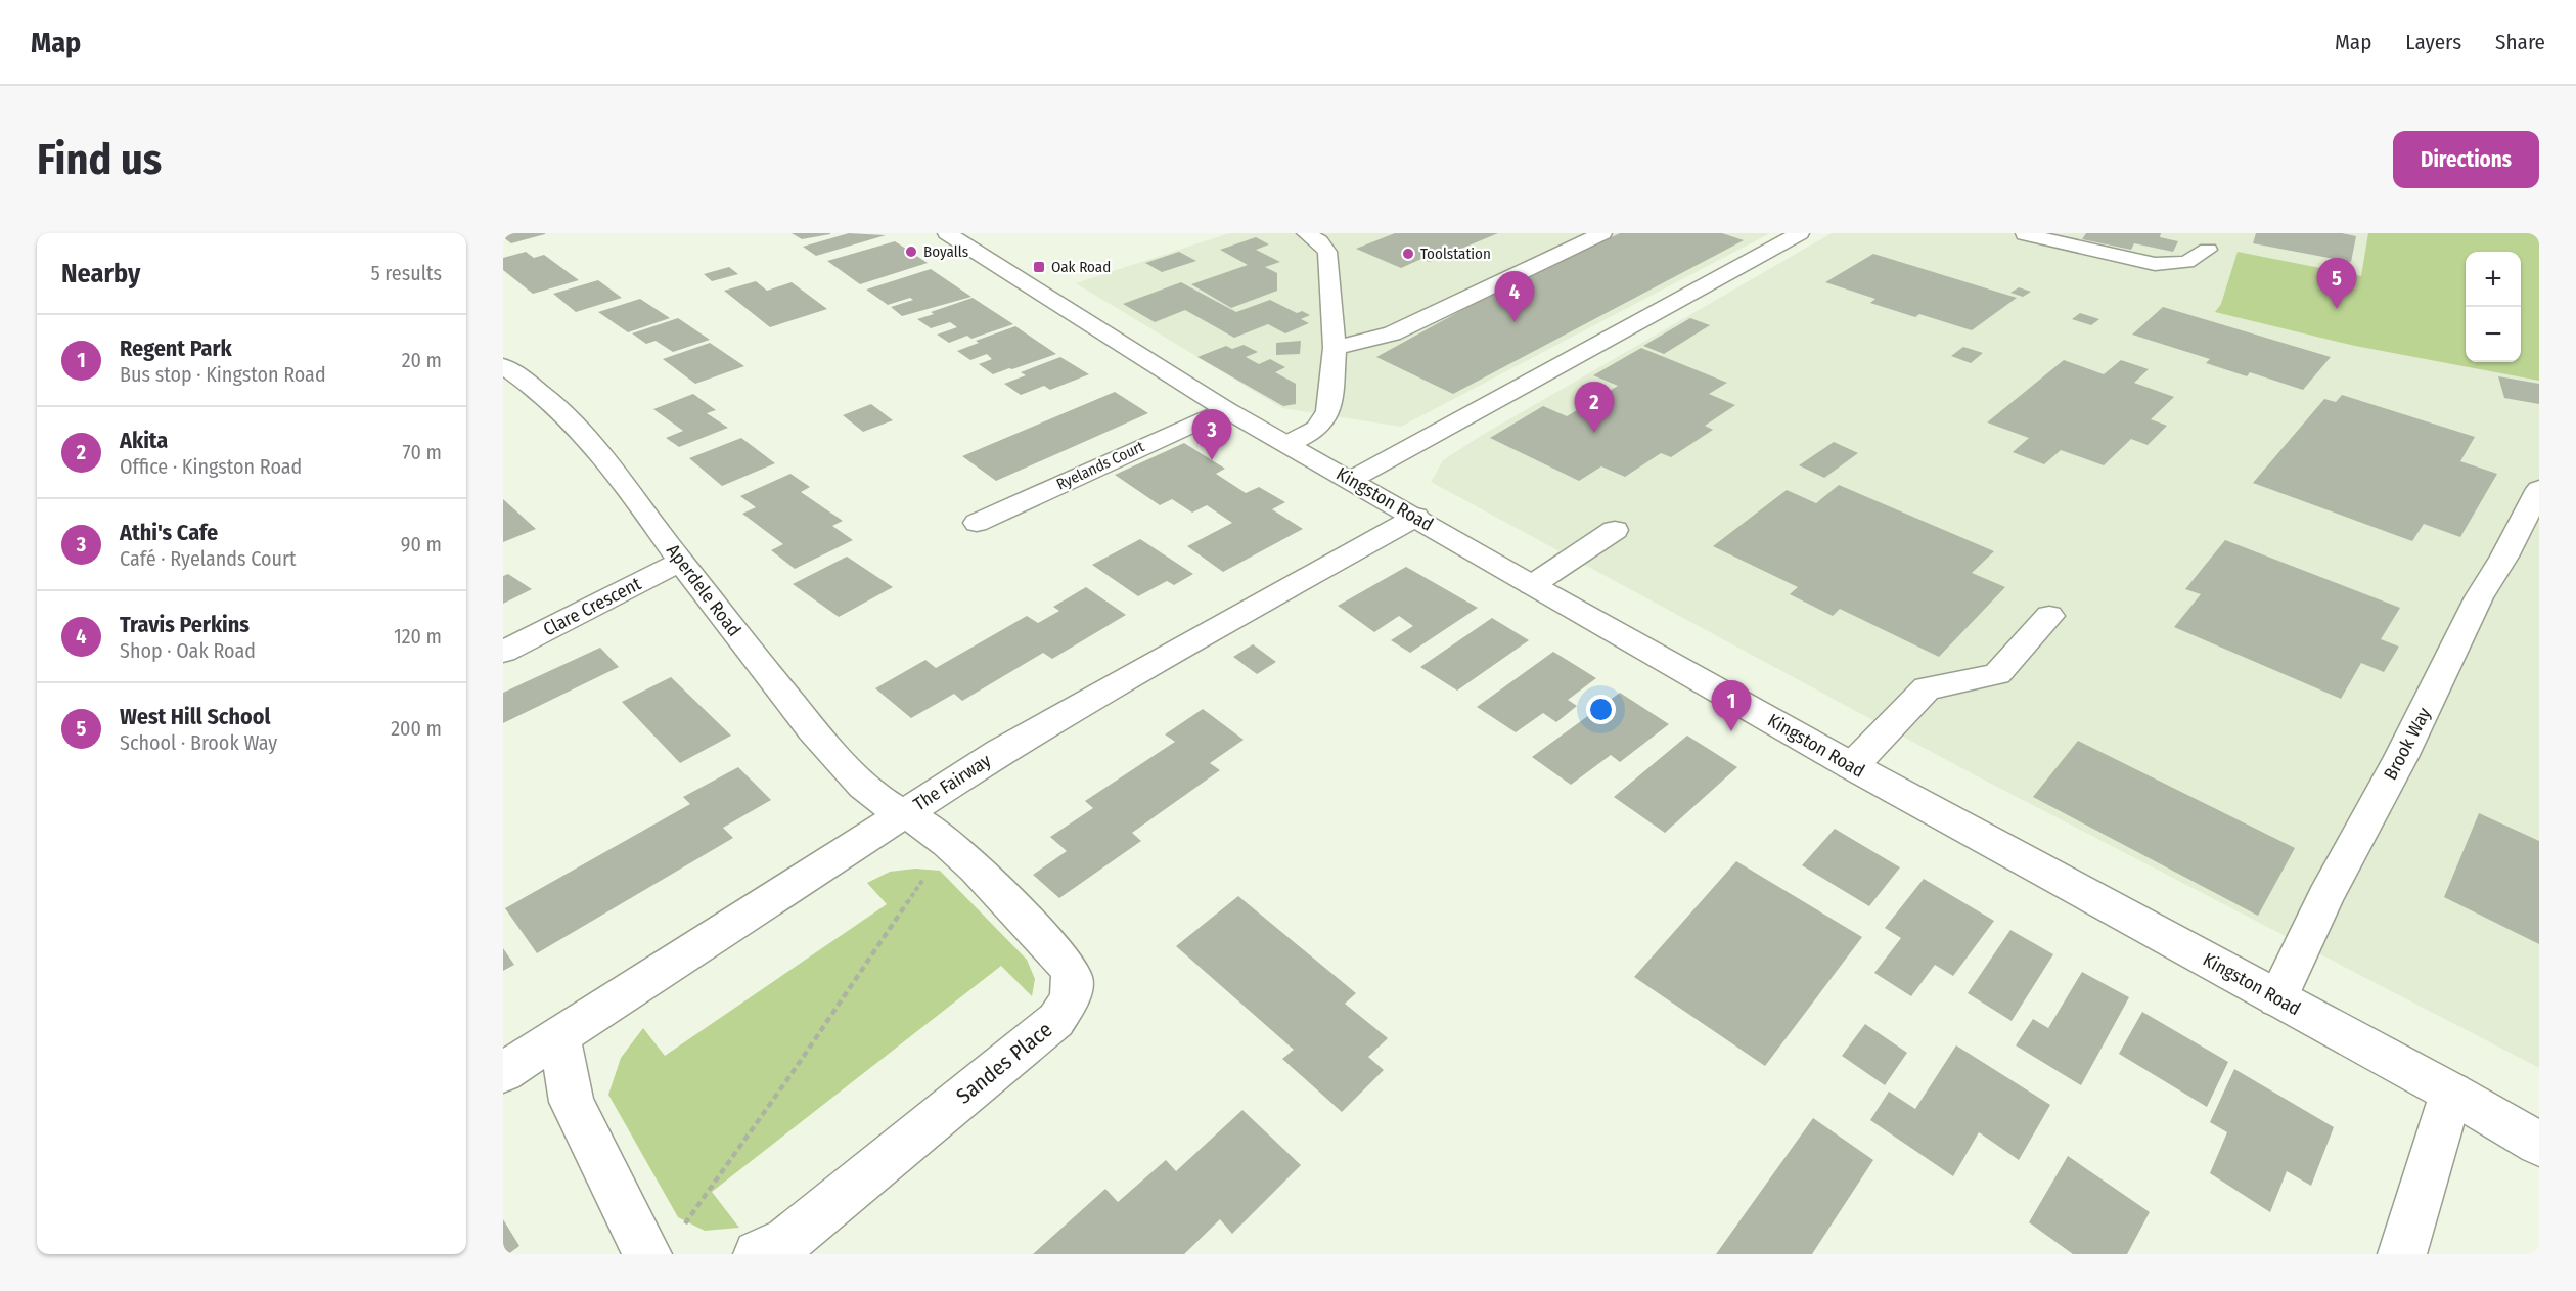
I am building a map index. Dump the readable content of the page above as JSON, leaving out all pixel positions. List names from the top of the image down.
{
  "streets": {
    "street": [
      "Ryelands Court",
      "Kingston Road",
      "Aperdele Road",
      "Clare Crescent",
      "Brook Way",
      "The Fairway",
      "Sandes Place"
    ]
  },
  "crossings": [
    ["Ryelands Court", "Kingston Road"],
    ["Kingston Road", "Brook Way"],
    ["Kingston Road", "The Fairway"],
    ["Aperdele Road", "Clare Crescent"],
    ["Aperdele Road", "The Fairway"],
    ["Aperdele Road", "Sandes Place"],
    ["The Fairway", "Sandes Place"]
  ],
  "places": {
    "other": ["Boyalls", "Toolstation"],
    "transit": ["Oak Road"]
  },
  "page": {
    "header": "Map",
    "nav": ["Map", "Layers", "Share"],
    "buttons": "Directions",
    "title": "Find us",
    "heading": ["Nearby", "5 results"],
    "map_buttons": ["+", "−"],
    "pins": [
      "5",
      "4",
      "2",
      "3",
      "1"
    ],
    "list": [
      {
        "mark": "1",
        "name": "Regent Park",
        "note": "Bus stop · Kingston Road",
        "value": "20 m"
      },
      {
        "mark": "2",
        "name": "Akita",
        "note": "Office · Kingston Road",
        "value": "70 m"
      },
      {
        "mark": "3",
        "name": "Athi's Cafe",
        "note": "Café · Ryelands Court",
        "value": "90 m"
      },
      {
        "mark": "4",
        "name": "Travis Perkins",
        "note": "Shop · Oak Road",
        "value": "120 m"
      },
      {
        "mark": "5",
        "name": "West Hill School",
        "note": "School · Brook Way",
        "value": "200 m"
      }
    ]
  }
}
